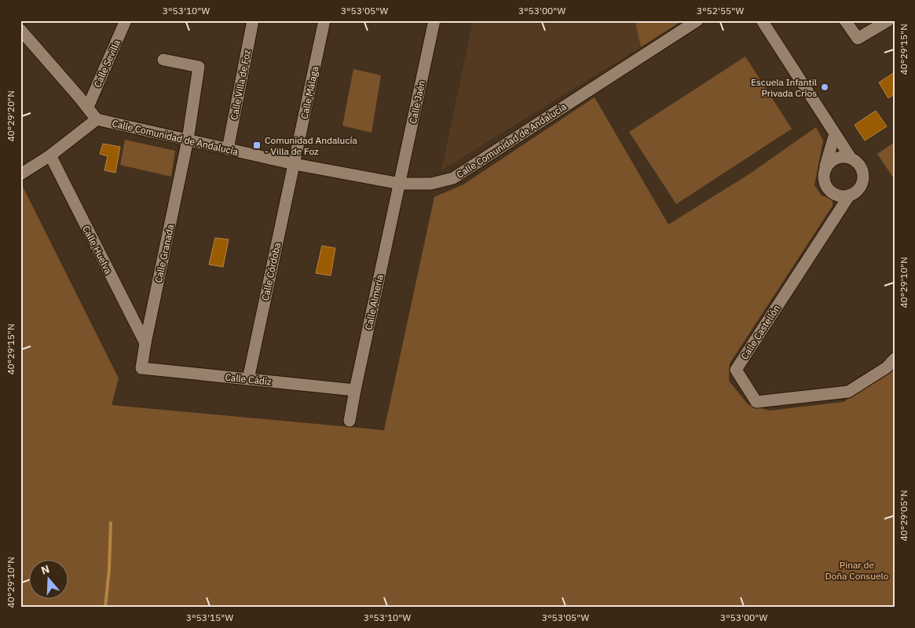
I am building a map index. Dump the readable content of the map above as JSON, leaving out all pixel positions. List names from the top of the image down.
{
  "streets": {
    "street": [
      "Calle Sevilla",
      "Calle Villa de Foz",
      "Calle Málaga",
      "Calle Jaén",
      "Calle Comunidad de Andalucía",
      "Calle Huelva",
      "Calle Granada",
      "Calle Córdoba",
      "Calle Almería",
      "Calle Castellón",
      "Calle Cádiz"
    ]
  },
  "crossings": [
    ["Calle Villa de Foz", "Calle Comunidad de Andalucía"],
    ["Calle Málaga", "Calle Comunidad de Andalucía"],
    ["Calle Málaga", "Calle Córdoba"],
    ["Calle Jaén", "Calle Comunidad de Andalucía"],
    ["Calle Jaén", "Calle Almería"],
    ["Calle Comunidad de Andalucía", "Calle Granada"],
    ["Calle Comunidad de Andalucía", "Calle Córdoba"],
    ["Calle Comunidad de Andalucía", "Calle Almería"],
    ["Calle Huelva", "Calle Granada"],
    ["Calle Granada", "Calle Cádiz"],
    ["Calle Córdoba", "Calle Cádiz"],
    ["Calle Almería", "Calle Cádiz"]
  ],
  "parks": ["Pinar de Doña Consuelo"],
  "places": {
    "other": ["Escuela Infantil Privada Crios"],
    "transit": ["Comunidad Andalucía - Villa de Foz"]
  },
  "north": "top",
  "coordinates": [
    "3°53'10\"W",
    "3°53'05\"W",
    "3°53'00\"W",
    "3°52'55\"W",
    "40°29'15\"N",
    "40°29'20\"N",
    "40°29'10\"N",
    "40°29'05\"N",
    "3°53'15\"W"
  ]
}
